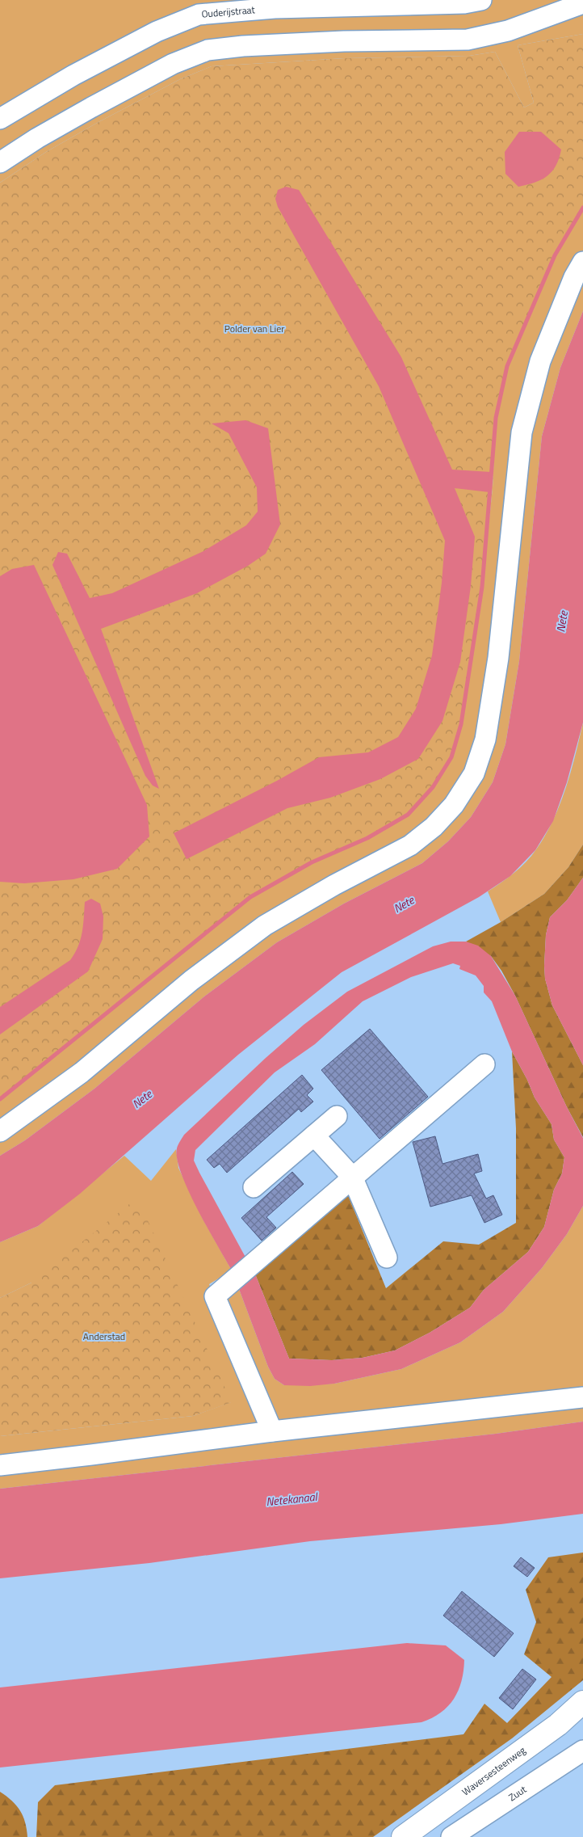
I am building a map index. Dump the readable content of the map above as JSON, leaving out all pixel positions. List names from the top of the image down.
{
  "streets": {
    "main road": ["Waversesteenweg"],
    "street": ["Ouderijstraat", "Zuut"]
  },
  "water": ["Nete", "Netekanaal"],
  "parks": ["Polder van Lier", "Anderstad"]
}
